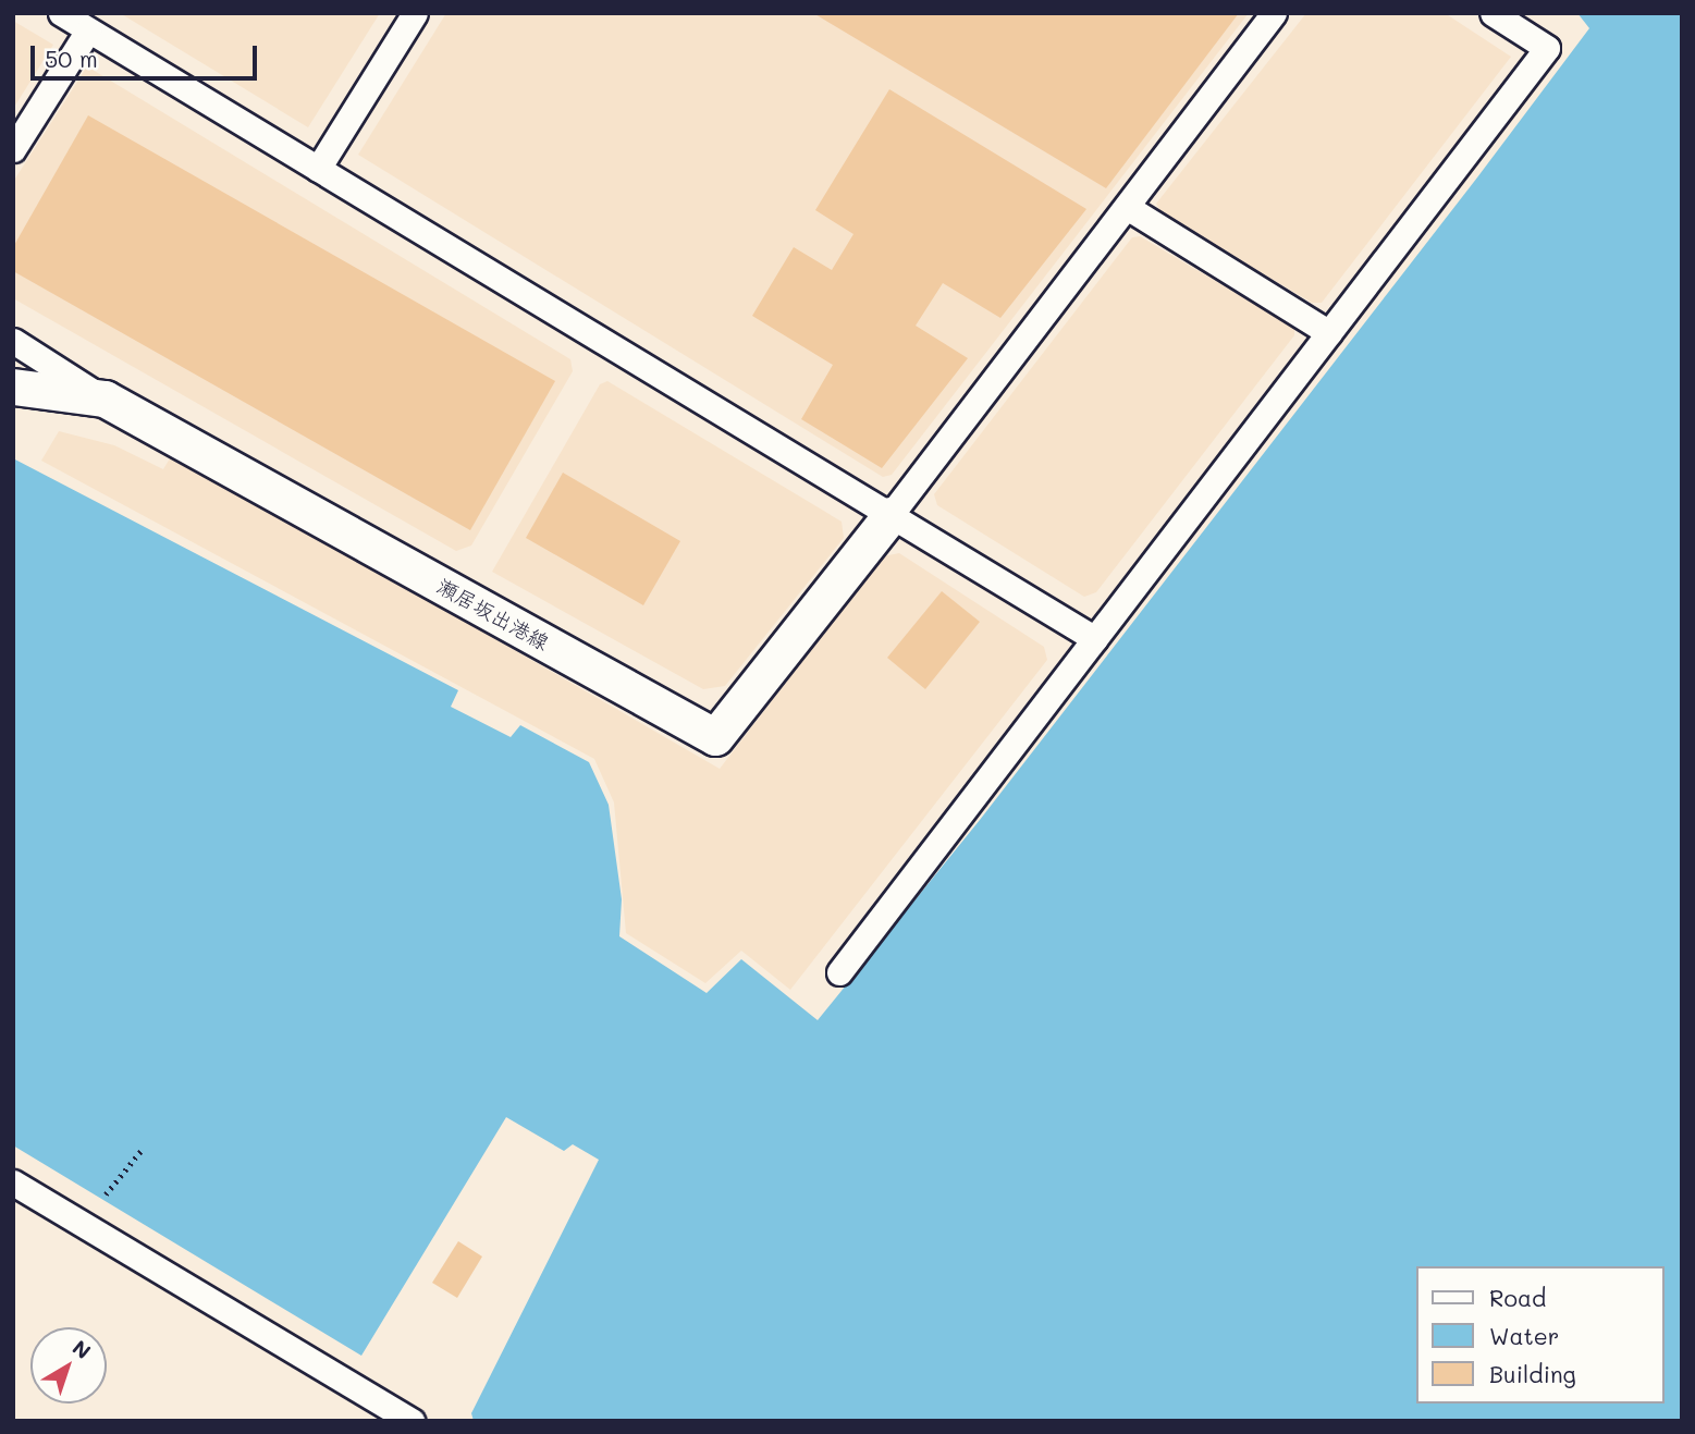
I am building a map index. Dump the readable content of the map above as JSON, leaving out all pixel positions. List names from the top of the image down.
{
  "streets": {
    "main road": ["瀬居坂出港線"]
  },
  "legend": ["Road", "Water", "Building"],
  "scale_bar": "50 m",
  "north": "top right"
}
